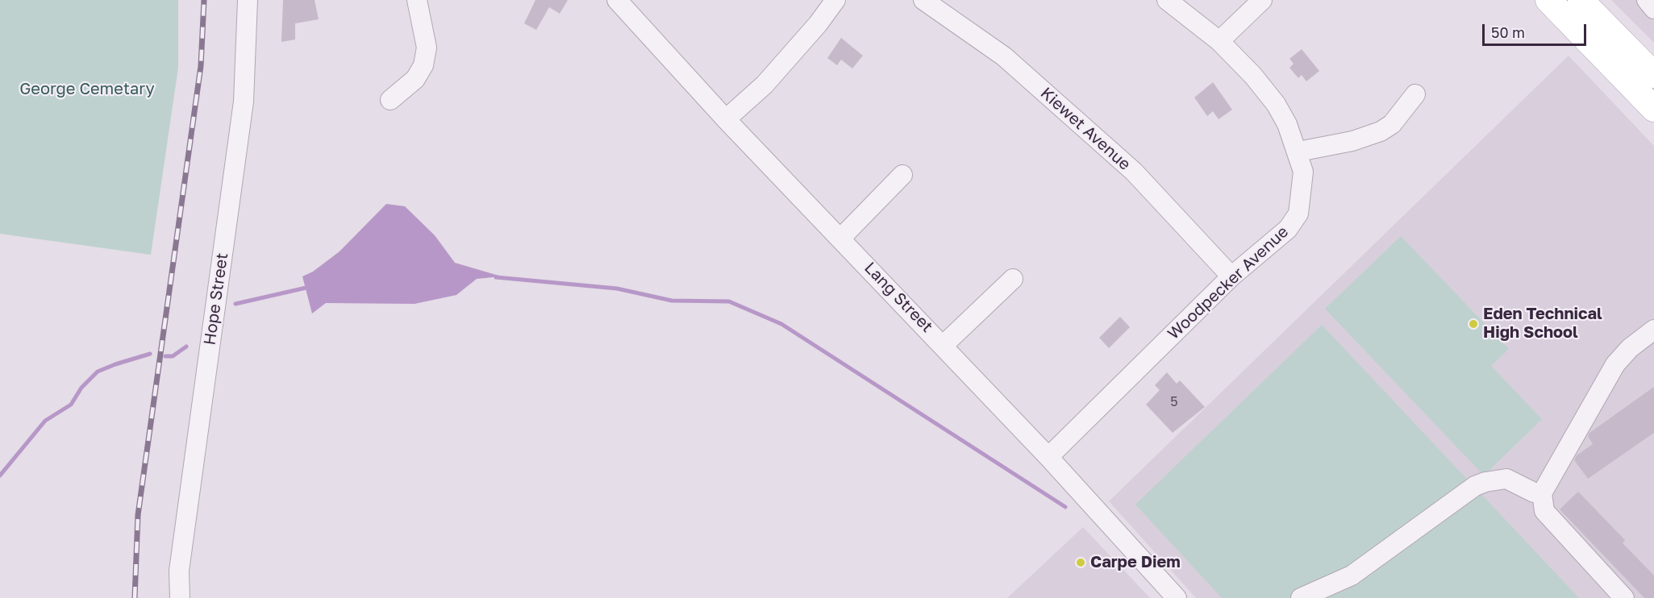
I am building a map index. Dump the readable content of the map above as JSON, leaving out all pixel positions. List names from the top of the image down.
{
  "streets": {
    "street": [
      "Kiewet Avenue",
      "Woodpecker Avenue",
      "Lang Street",
      "Hope Street"
    ]
  },
  "crossings": [
    ["Kiewet Avenue", "Woodpecker Avenue"],
    ["Woodpecker Avenue", "Lang Street"]
  ],
  "parks": ["George Cemetary"],
  "places": ["Eden Technical High School", "Carpe Diem"],
  "house_numbers": ["5"],
  "scale_bar": "50 m"
}
